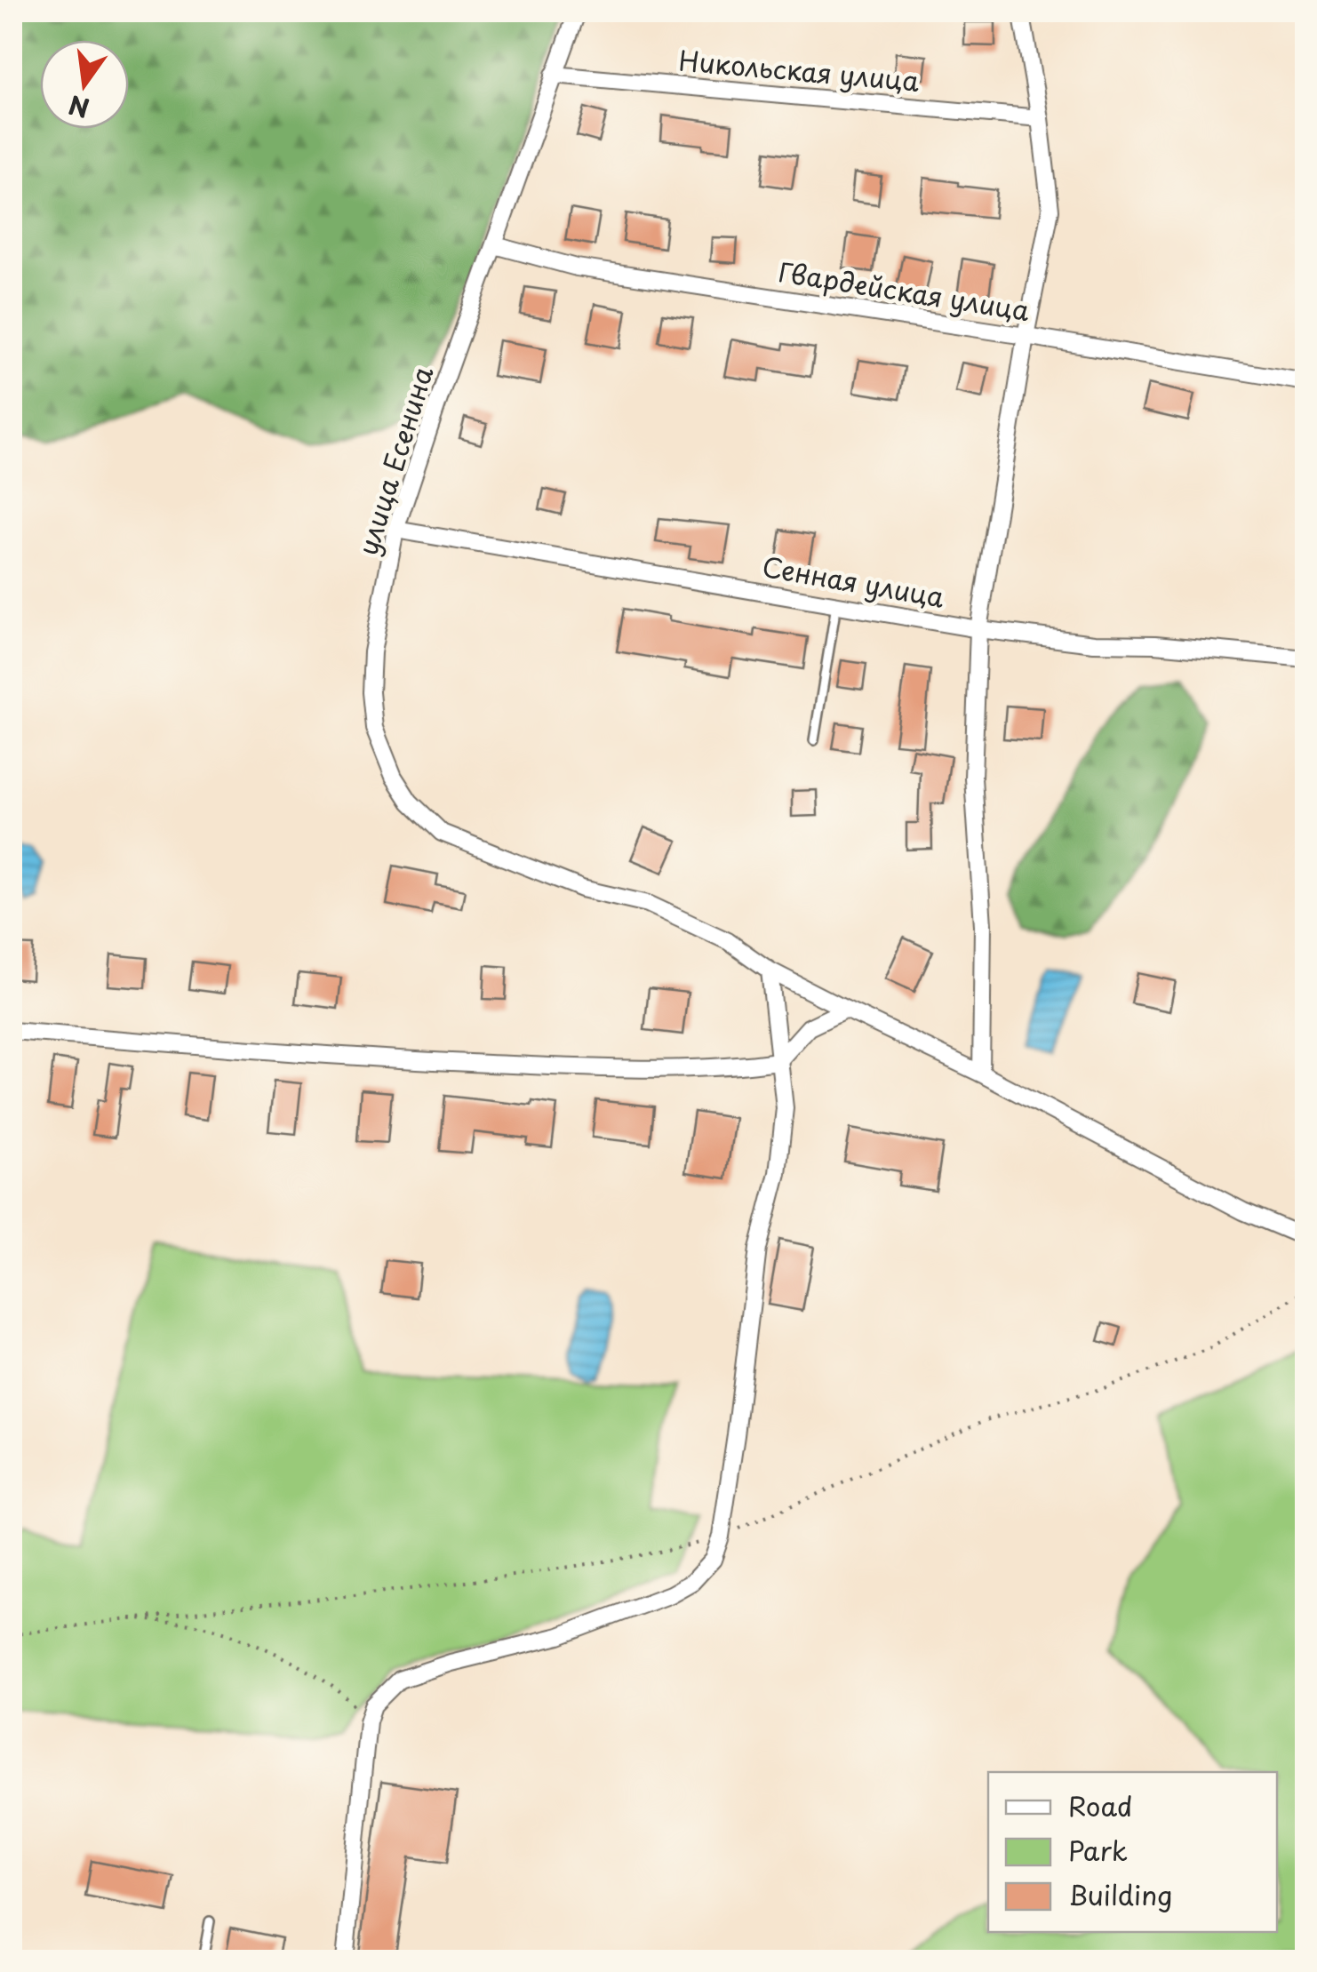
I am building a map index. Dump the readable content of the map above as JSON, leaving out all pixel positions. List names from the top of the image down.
{
  "streets": {
    "street": [
      "Никольская улица",
      "Гвардейская улица",
      "улица Есенина",
      "Сенная улица"
    ]
  },
  "crossings": [
    ["Никольская улица", "улица Есенина"],
    ["Гвардейская улица", "улица Есенина"],
    ["улица Есенина", "Сенная улица"]
  ],
  "legend": ["Road", "Park", "Building"],
  "north": "bottom"
}
